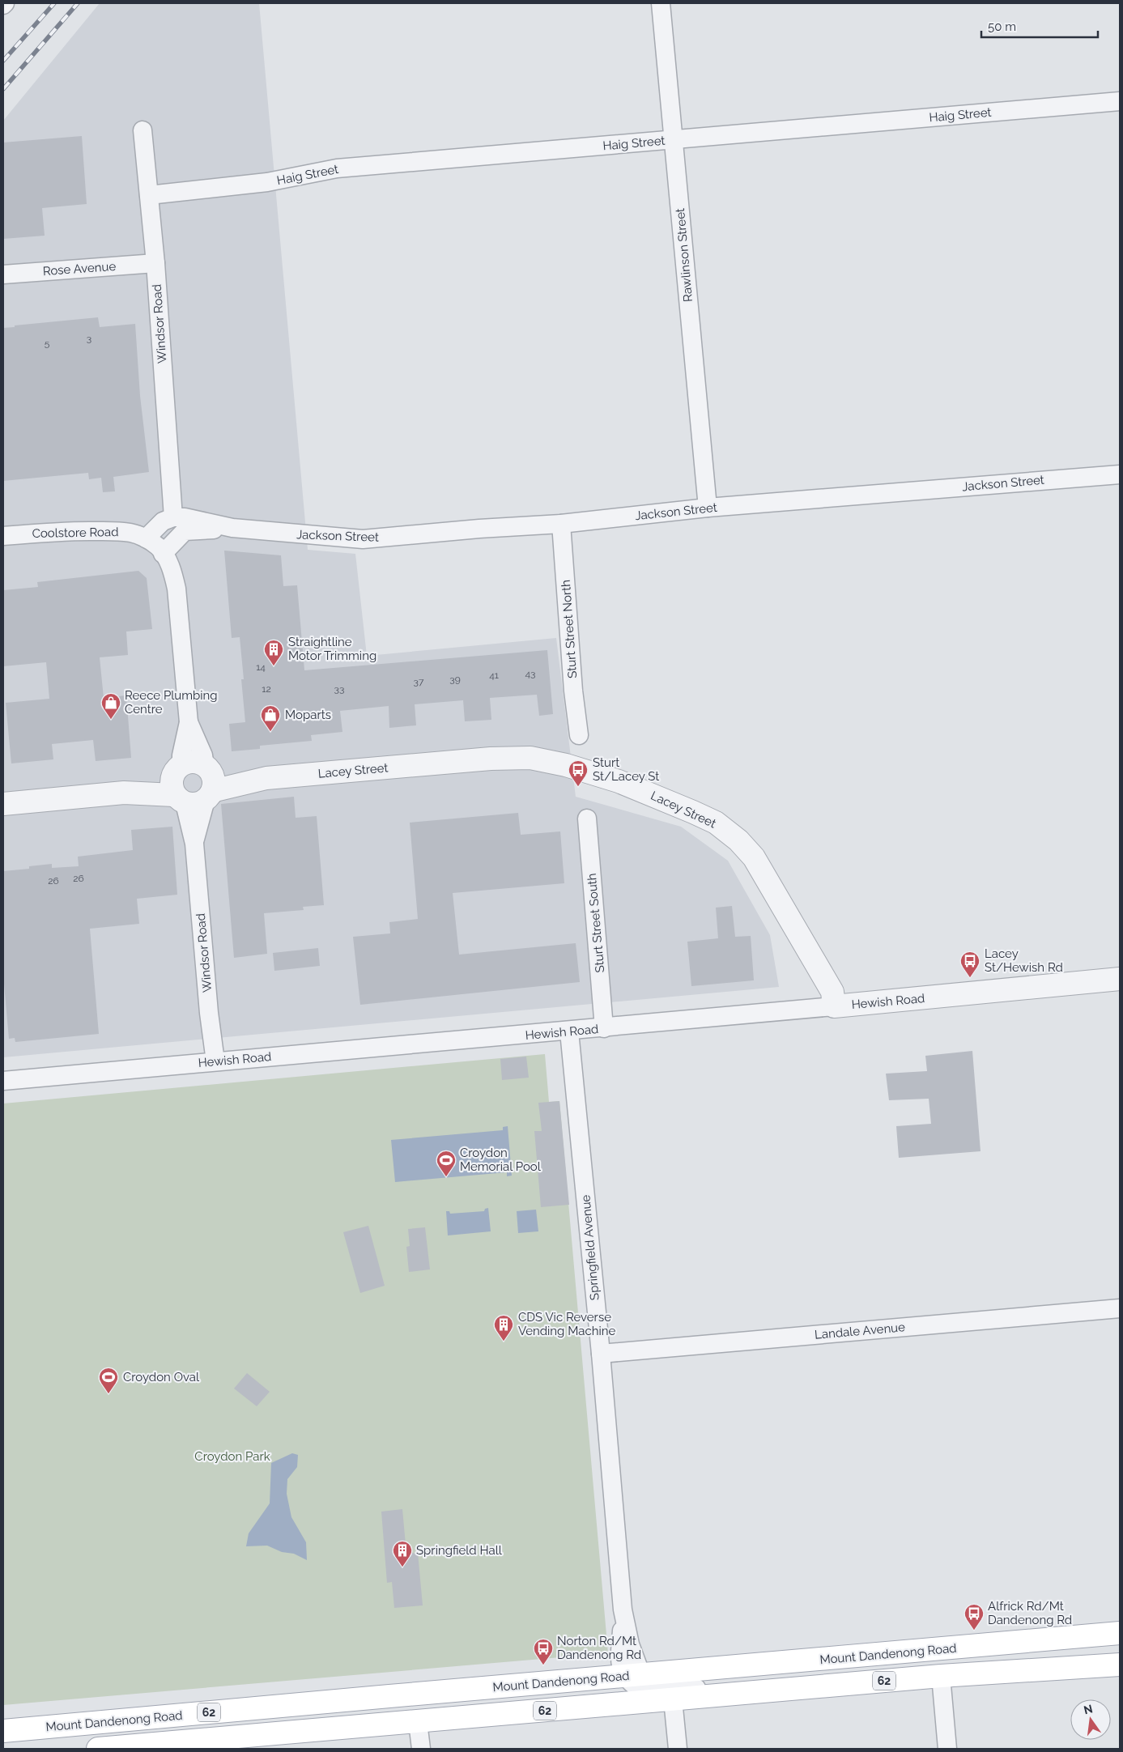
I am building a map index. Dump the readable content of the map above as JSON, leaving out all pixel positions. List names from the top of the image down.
{
  "streets": {
    "main road": ["Mount Dandenong Road", "62"],
    "street": [
      "Haig Street",
      "Rawlinson Street",
      "Rose Avenue",
      "Windsor Road",
      "Jackson Street",
      "Coolstore Road",
      "Sturt Street North",
      "Lacey Street",
      "Sturt Street South",
      "Hewish Road",
      "Springfield Avenue",
      "Landale Avenue"
    ]
  },
  "crossings": [
    ["Haig Street", "Rawlinson Street"],
    ["Haig Street", "Windsor Road"],
    ["Rawlinson Street", "Jackson Street"],
    ["Rose Avenue", "Windsor Road"],
    ["Windsor Road", "Coolstore Road"],
    ["Windsor Road", "Lacey Street"],
    ["Windsor Road", "Hewish Road"],
    ["Jackson Street", "Sturt Street North"],
    ["Lacey Street", "Hewish Road"],
    ["Sturt Street South", "Hewish Road"],
    ["Hewish Road", "Springfield Avenue"],
    ["Springfield Avenue", "Landale Avenue"],
    ["Springfield Avenue", "Mount Dandenong Road"]
  ],
  "parks": ["Croydon Park"],
  "places": {
    "building": ["Straightline Motor Trimming", "CDS Vic Reverse Vending Machine", "Springfield Hall"],
    "shop": ["Reece Plumbing Centre", "Moparts"],
    "bus stop": [
      "Sturt St/Lacey St",
      "Lacey St/Hewish Rd",
      "Alfrick Rd/Mt Dandenong Rd",
      "Norton Rd/Mt Dandenong Rd"
    ],
    "sports": ["Croydon Memorial Pool", "Croydon Oval"]
  },
  "house_numbers": [
    "3",
    "5",
    "14",
    "43",
    "41",
    "39",
    "37",
    "12",
    "33",
    "26",
    "26"
  ],
  "scale_bar": "50 m",
  "north": "top"
}
